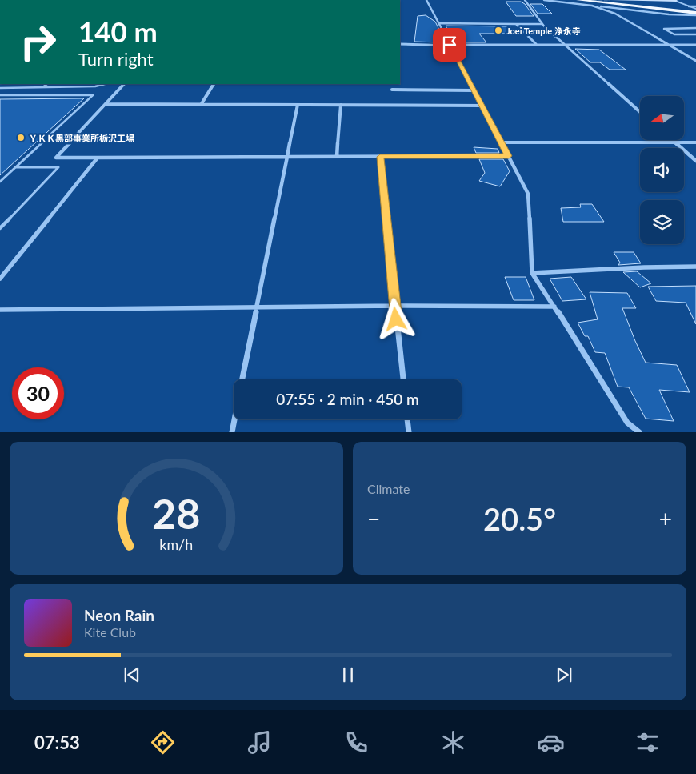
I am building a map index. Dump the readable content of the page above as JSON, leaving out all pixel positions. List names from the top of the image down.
{
  "places": ["Joei Temple 浄永寺", "ＹＫＫ黒部事業所栃沢工場"],
  "north": "left",
  "page": {
    "turn": ["140 m", "Turn right"],
    "limit": "30",
    "trip": "07:55 · 2 min · 450 m",
    "tile": "Climate",
    "heat": ["−", "20.5°", "+"],
    "song": ["Neon Rain", "Kite Club"],
    "tabs": "07:53",
    "gauge": ["28", "km/h"]
  }
}
